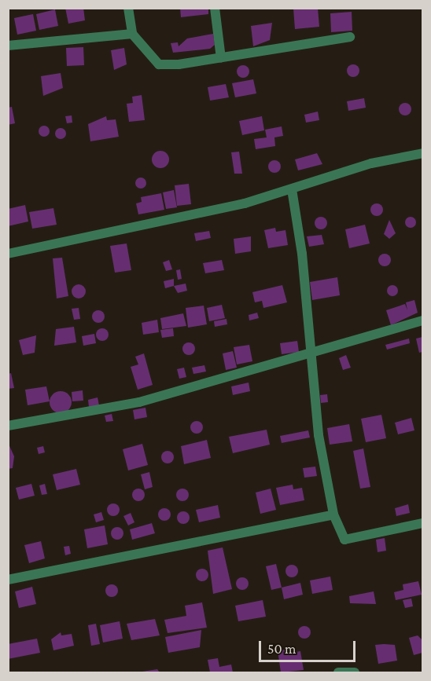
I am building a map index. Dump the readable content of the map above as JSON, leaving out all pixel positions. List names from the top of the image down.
{
  "scale_bar": "50 m"
}
